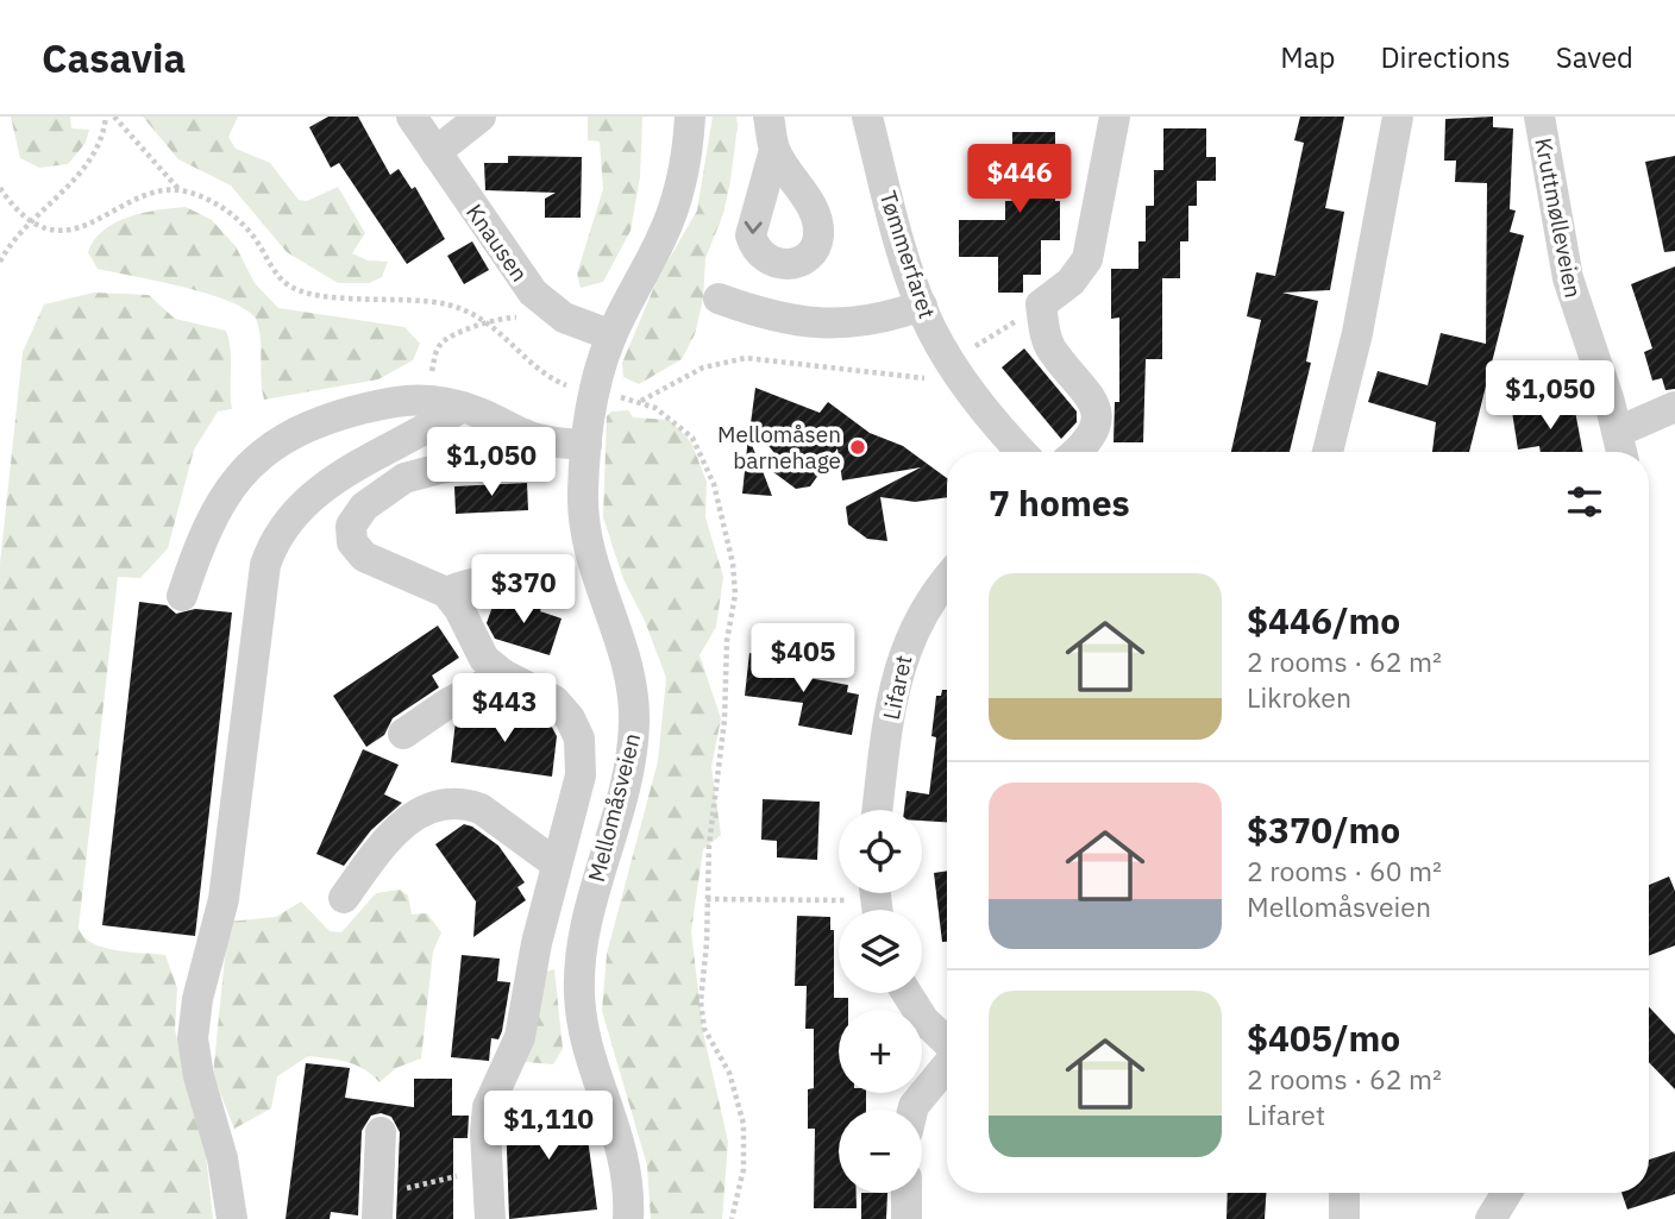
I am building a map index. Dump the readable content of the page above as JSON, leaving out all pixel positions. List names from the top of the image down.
{
  "streets": {
    "street": [
      "Kruttmølleveien",
      "Knausen",
      "Tømmerfaret",
      "Lifaret",
      "Mellomåsveien"
    ]
  },
  "crossings": [
    ["Knausen", "Mellomåsveien"]
  ],
  "places": ["Mellomåsen barnehage"],
  "page": {
    "header": "Casavia",
    "nav": ["Map", "Directions", "Saved"],
    "price": [
      "$446",
      "$1,050",
      "$1,050",
      "$370",
      "$405",
      "$443",
      "$1,110"
    ],
    "heading": "7 homes",
    "list": [
      {
        "name": "$446/mo",
        "note": "2 rooms · 62 m² · Likroken"
      },
      {
        "name": "$370/mo",
        "note": "2 rooms · 60 m² · Mellomåsveien"
      },
      {
        "name": "$405/mo",
        "note": "2 rooms · 62 m² · Lifaret"
      }
    ],
    "map_buttons": ["+", "−"]
  }
}
